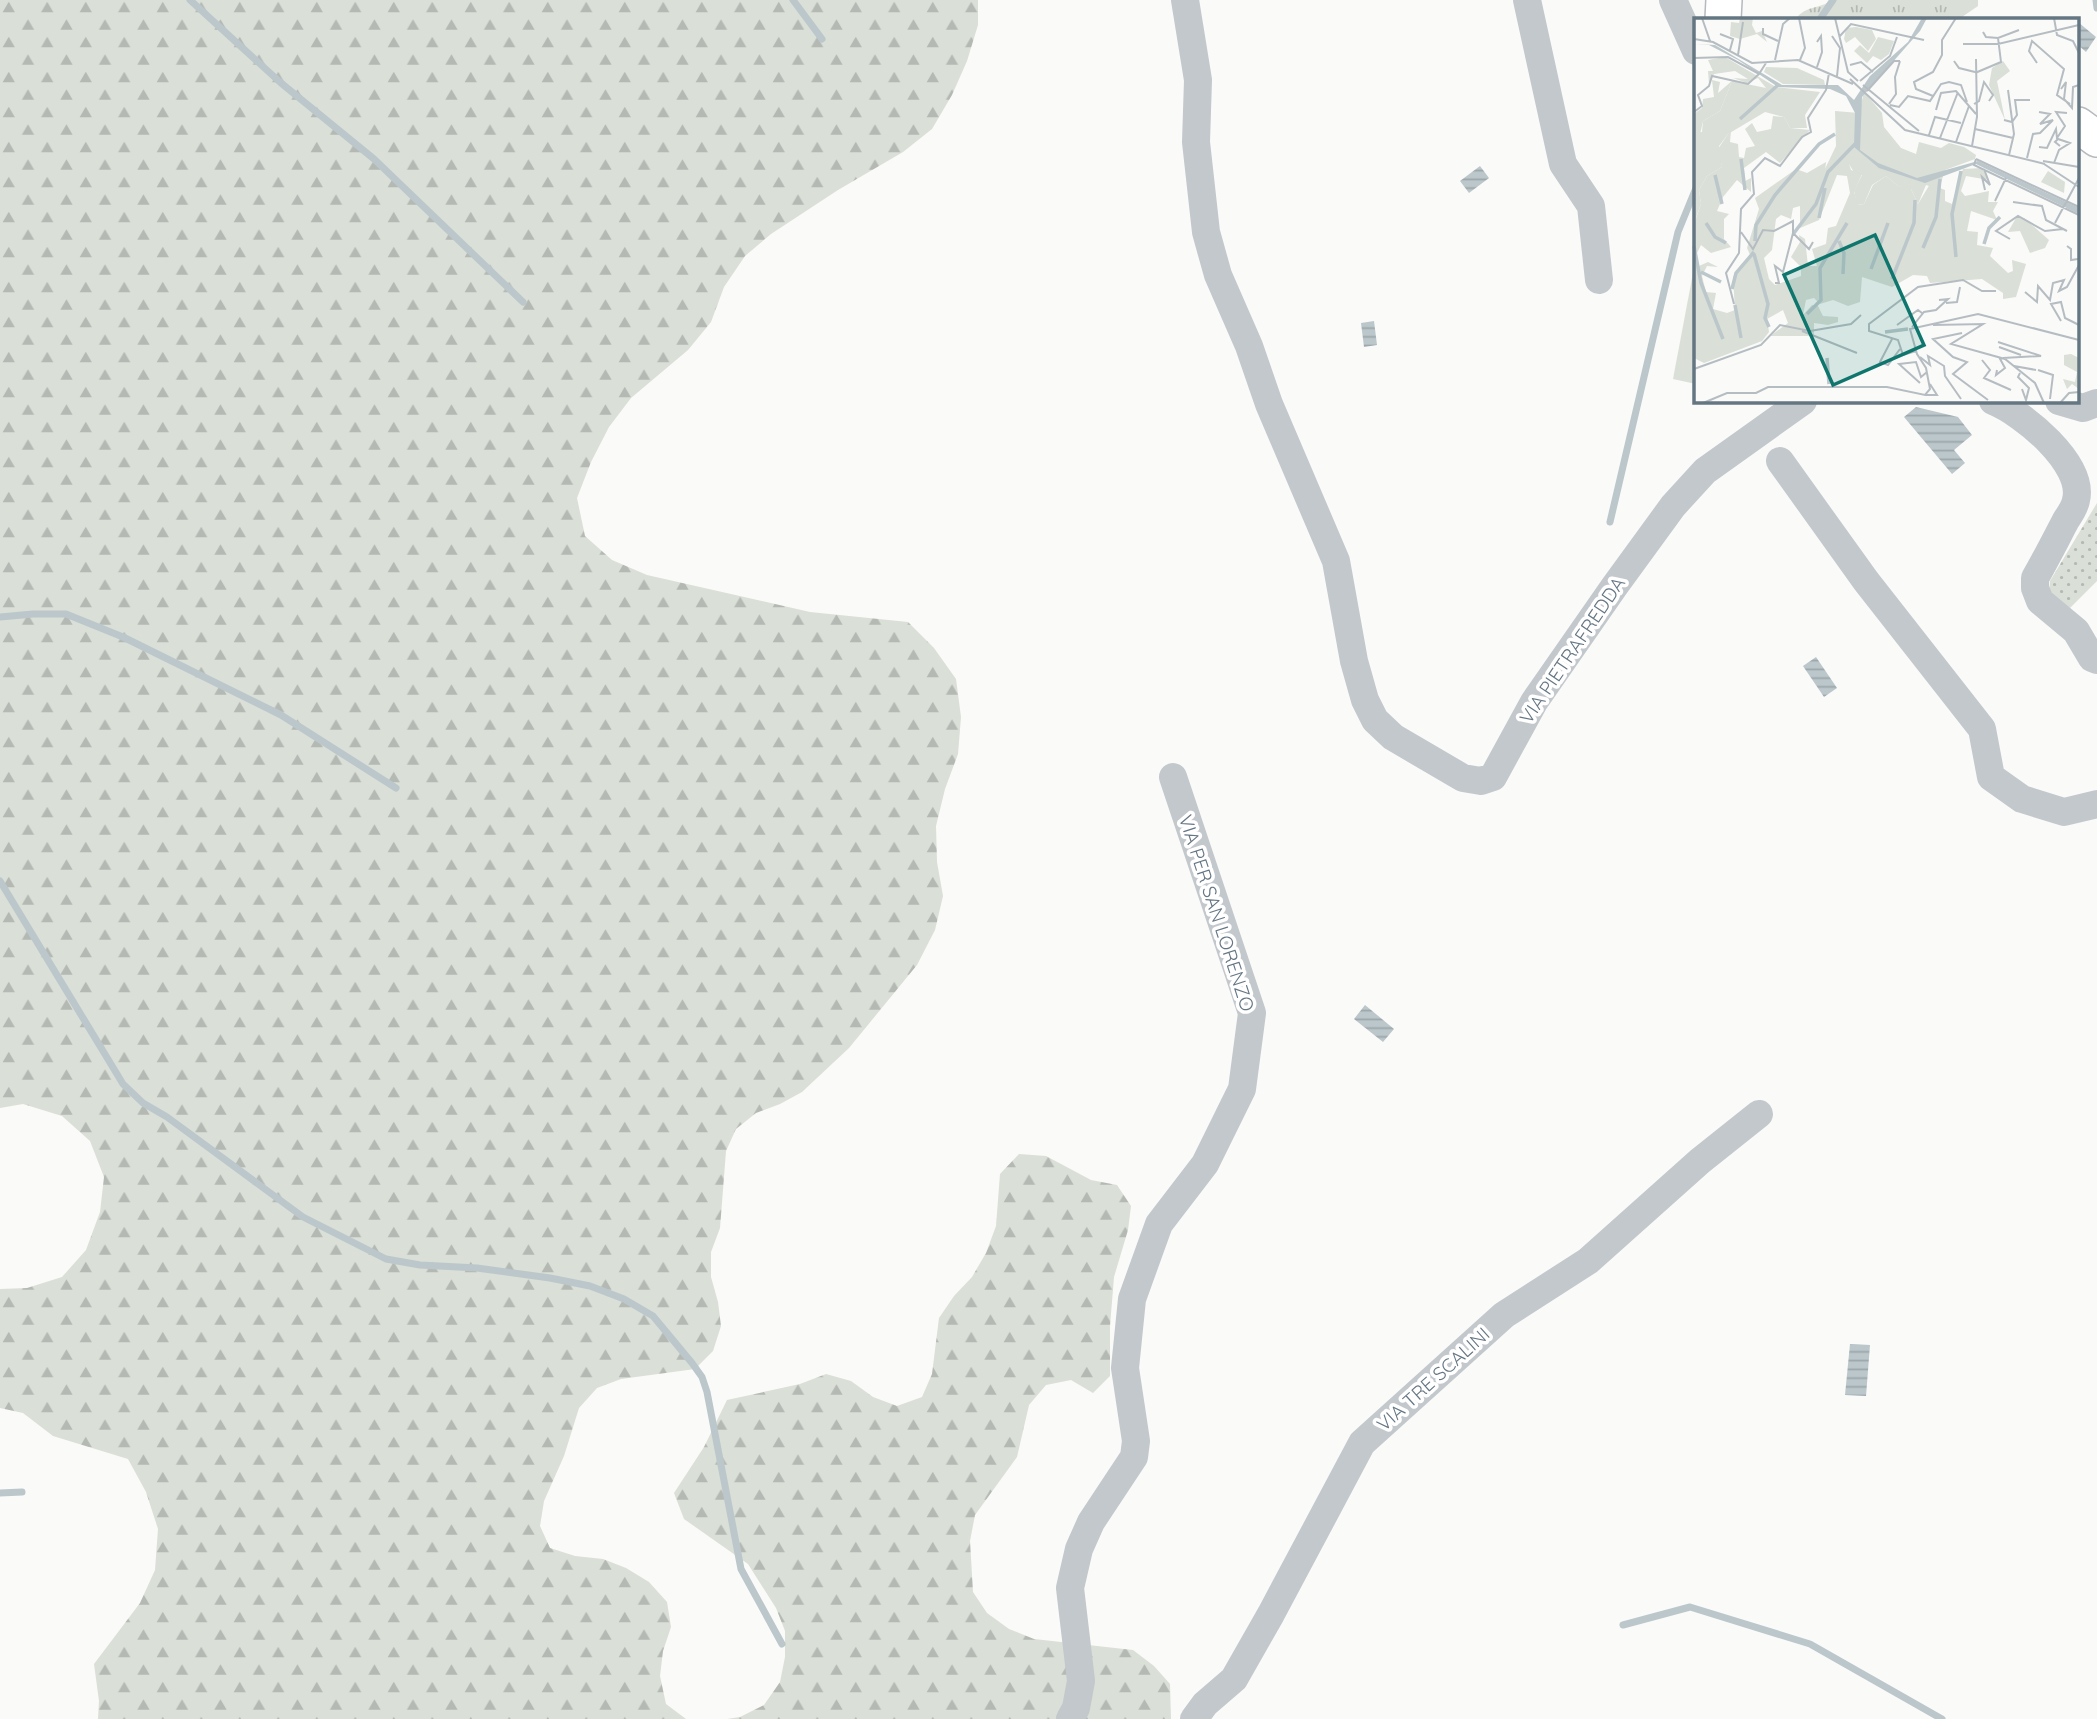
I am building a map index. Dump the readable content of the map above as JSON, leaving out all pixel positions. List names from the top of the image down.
{
  "streets": {
    "street": ["VIA PIETRAFREDDA", "VIA PER SAN LORENZO", "VIA TRE SCALINI"]
  }
}
